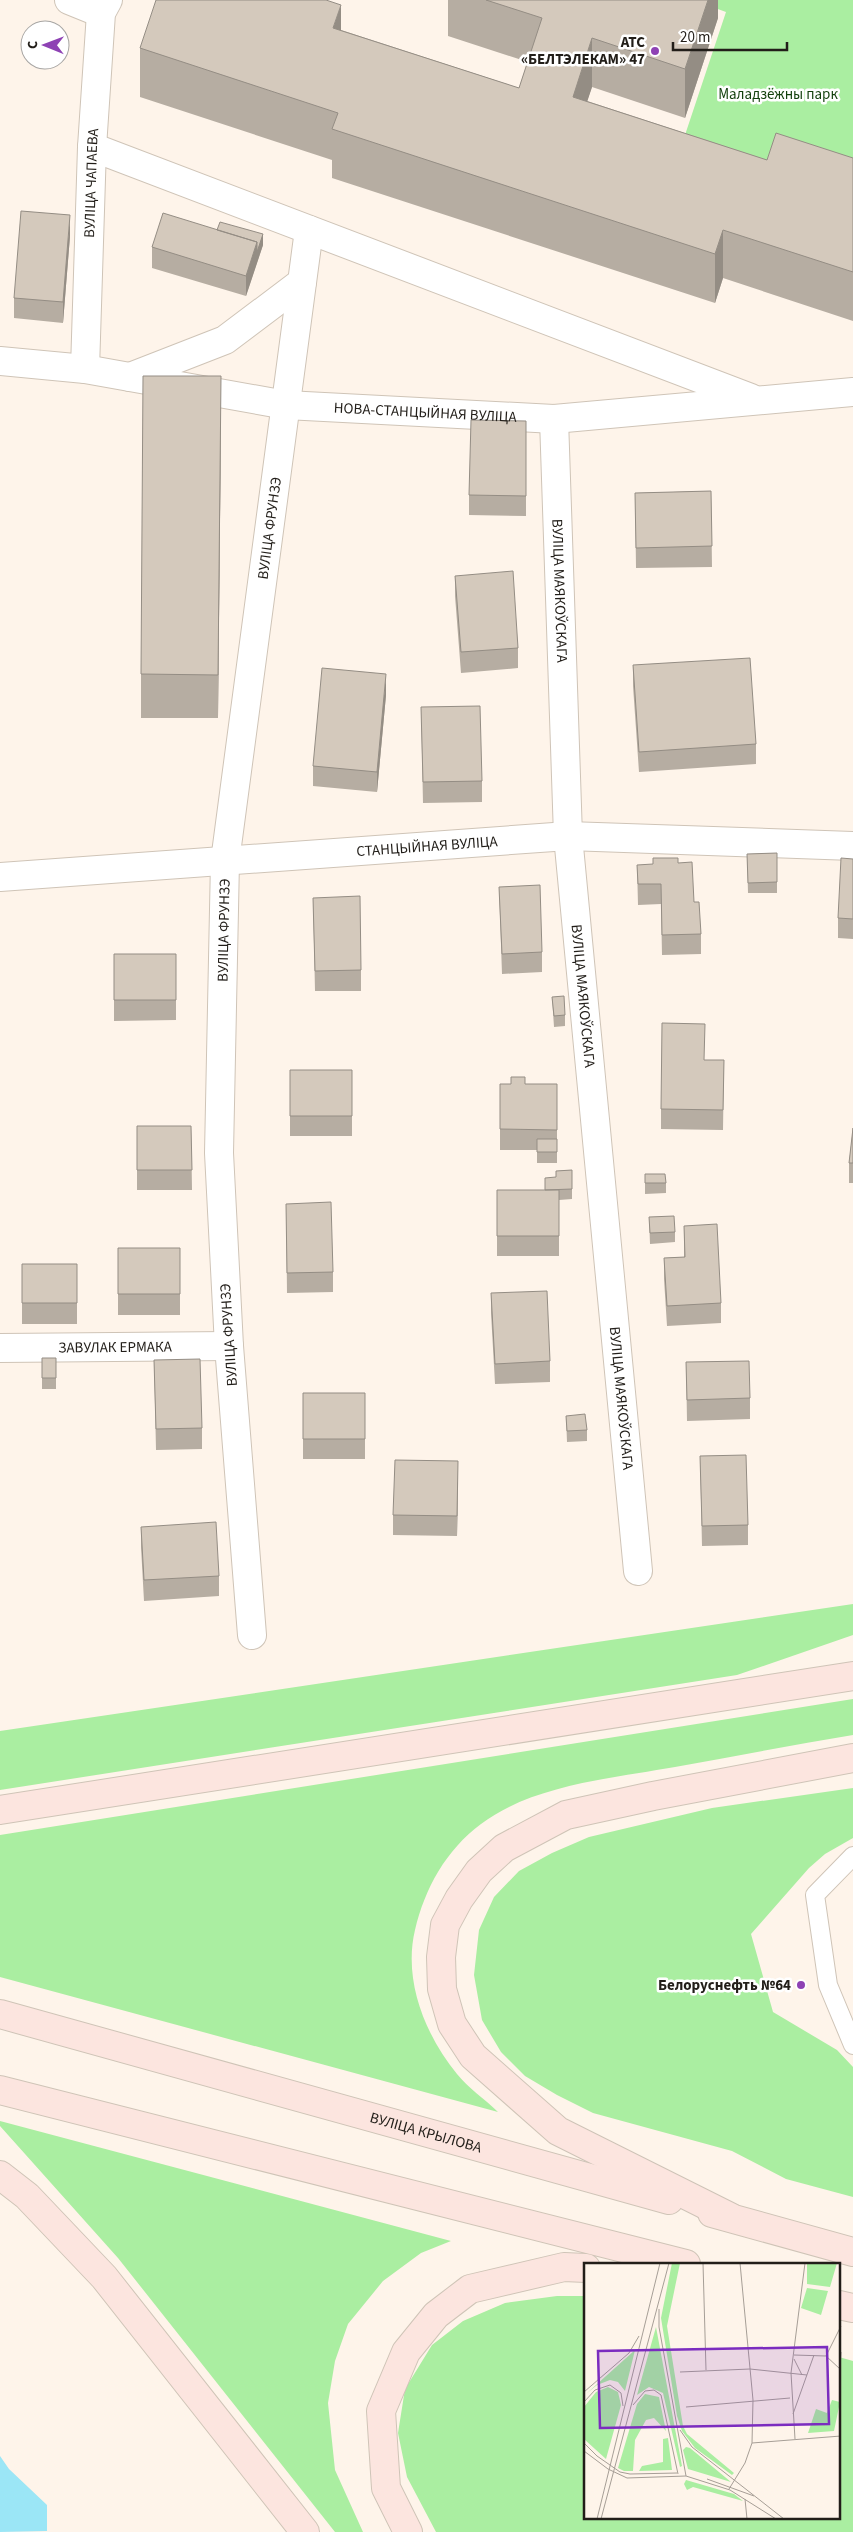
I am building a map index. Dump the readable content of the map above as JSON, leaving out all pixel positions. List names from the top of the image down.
{
  "streets": {
    "main road": ["ВУЛІЦА КРЫЛОВА"],
    "street": [
      "ВУЛІЦА ЧАПАЕВА",
      "НОВА-СТАНЦЫЙНАЯ ВУЛІЦА",
      "ВУЛІЦА ФРУНЗЭ",
      "ВУЛІЦА МАЯКОЎСКАГА",
      "СТАНЦЫЙНАЯ ВУЛІЦА",
      "ЗАВУЛАК ЕРМАКА"
    ]
  },
  "crossings": [
    ["ВУЛІЦА ЧАПАЕВА", "НОВА-СТАНЦЫЙНАЯ ВУЛІЦА"],
    ["НОВА-СТАНЦЫЙНАЯ ВУЛІЦА", "ВУЛІЦА ФРУНЗЭ"],
    ["НОВА-СТАНЦЫЙНАЯ ВУЛІЦА", "ВУЛІЦА МАЯКОЎСКАГА"],
    ["ВУЛІЦА ФРУНЗЭ", "СТАНЦЫЙНАЯ ВУЛІЦА"],
    ["ВУЛІЦА ФРУНЗЭ", "ЗАВУЛАК ЕРМАКА"],
    ["ВУЛІЦА МАЯКОЎСКАГА", "СТАНЦЫЙНАЯ ВУЛІЦА"]
  ],
  "parks": ["Маладзёжны парк"],
  "places": ["АТС «БЕЛТЭЛЕКАМ» 47", "Белоруснефть №64"],
  "scale_bar": "20 m",
  "north": "left"
}
